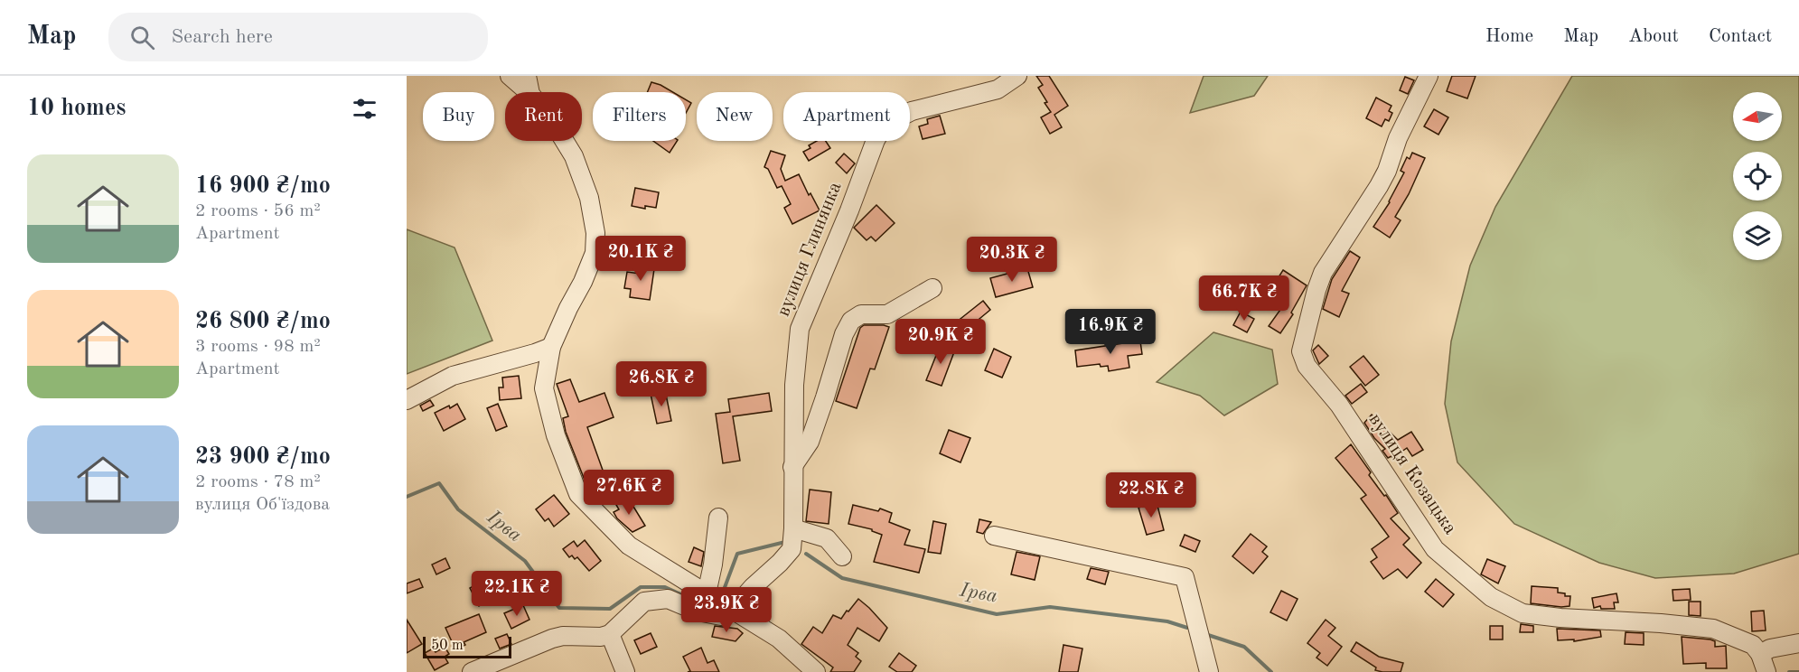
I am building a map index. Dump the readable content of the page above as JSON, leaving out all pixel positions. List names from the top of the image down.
{
  "streets": {
    "street": ["вулиця Глинянка", "вулиця Козацька"]
  },
  "water": ["Ірва"],
  "scale_bar": "50 m",
  "north": "left",
  "page": {
    "header": "Map",
    "search": "Search here",
    "nav": [
      "Home",
      "Map",
      "About",
      "Contact"
    ],
    "heading": "10 homes",
    "chip": [
      "Buy",
      "Rent",
      "Filters",
      "New",
      "Apartment"
    ],
    "list": [
      {
        "name": "16 900 ₴/mo",
        "note": "2 rooms · 56 m² · Apartment"
      },
      {
        "name": "26 800 ₴/mo",
        "note": "3 rooms · 98 m² · Apartment"
      },
      {
        "name": "23 900 ₴/mo",
        "note": "2 rooms · 78 m² · вулиця Об'їздова"
      }
    ],
    "price": [
      "20.1K ₴",
      "20.3K ₴",
      "66.7K ₴",
      "16.9K ₴",
      "20.9K ₴",
      "26.8K ₴",
      "27.6K ₴",
      "22.8K ₴",
      "22.1K ₴",
      "23.9K ₴"
    ],
    "scale": "50 m"
  }
}
